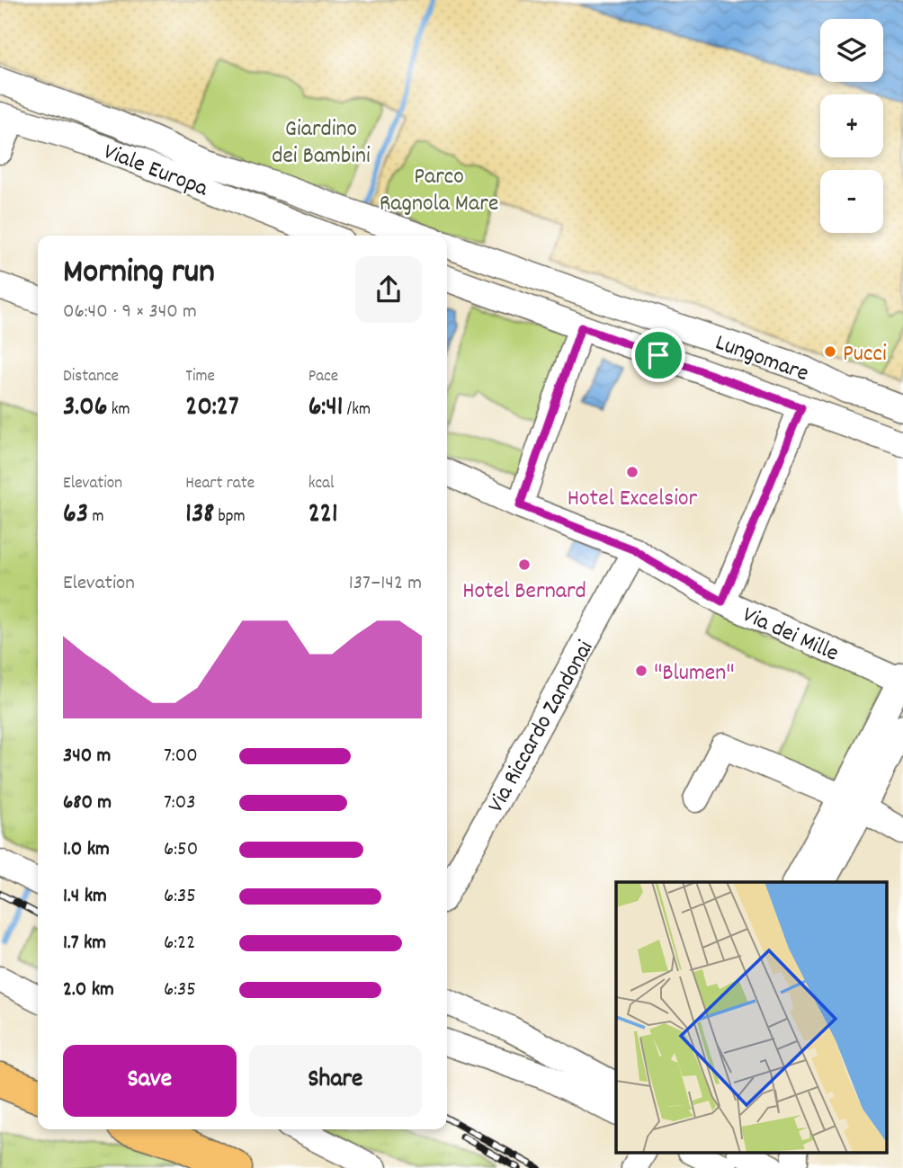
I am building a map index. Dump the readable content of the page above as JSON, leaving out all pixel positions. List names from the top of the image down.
{
  "streets": {
    "street": [
      "Viale Europa",
      "Lungomare",
      "Via dei Mille",
      "Via Riccardo Zandonai"
    ]
  },
  "crossings": [
    ["Via dei Mille", "Via Riccardo Zandonai"]
  ],
  "parks": ["Giardino dei Bambini", "Parco Ragnola Mare"],
  "places": [
    "Pucci",
    "Hotel Excelsior",
    "Hotel Bernard",
    "\"Blumen\""
  ],
  "page": {
    "map_buttons": ["+", "−"],
    "heading": ["Morning run", "06:40 · 9 × 340 m"],
    "stats": [
      ["Distance", "3.06 km"],
      ["Time", "20:27"],
      ["Pace", "6:41 /km"],
      ["Elevation", "63 m"],
      ["Heart rate", "138 bpm"],
      ["kcal", "221"]
    ],
    "chart": ["Elevation", "137–142 m"],
    "list": [
      {
        "name": "340 m",
        "note": "7:00"
      },
      {
        "name": "680 m",
        "note": "7:03"
      },
      {
        "name": "1.0 km",
        "note": "6:50"
      },
      {
        "name": "1.4 km",
        "note": "6:35"
      },
      {
        "name": "1.7 km",
        "note": "6:22"
      },
      {
        "name": "2.0 km",
        "note": "6:35"
      }
    ],
    "buttons": ["Save", "Share"]
  }
}
